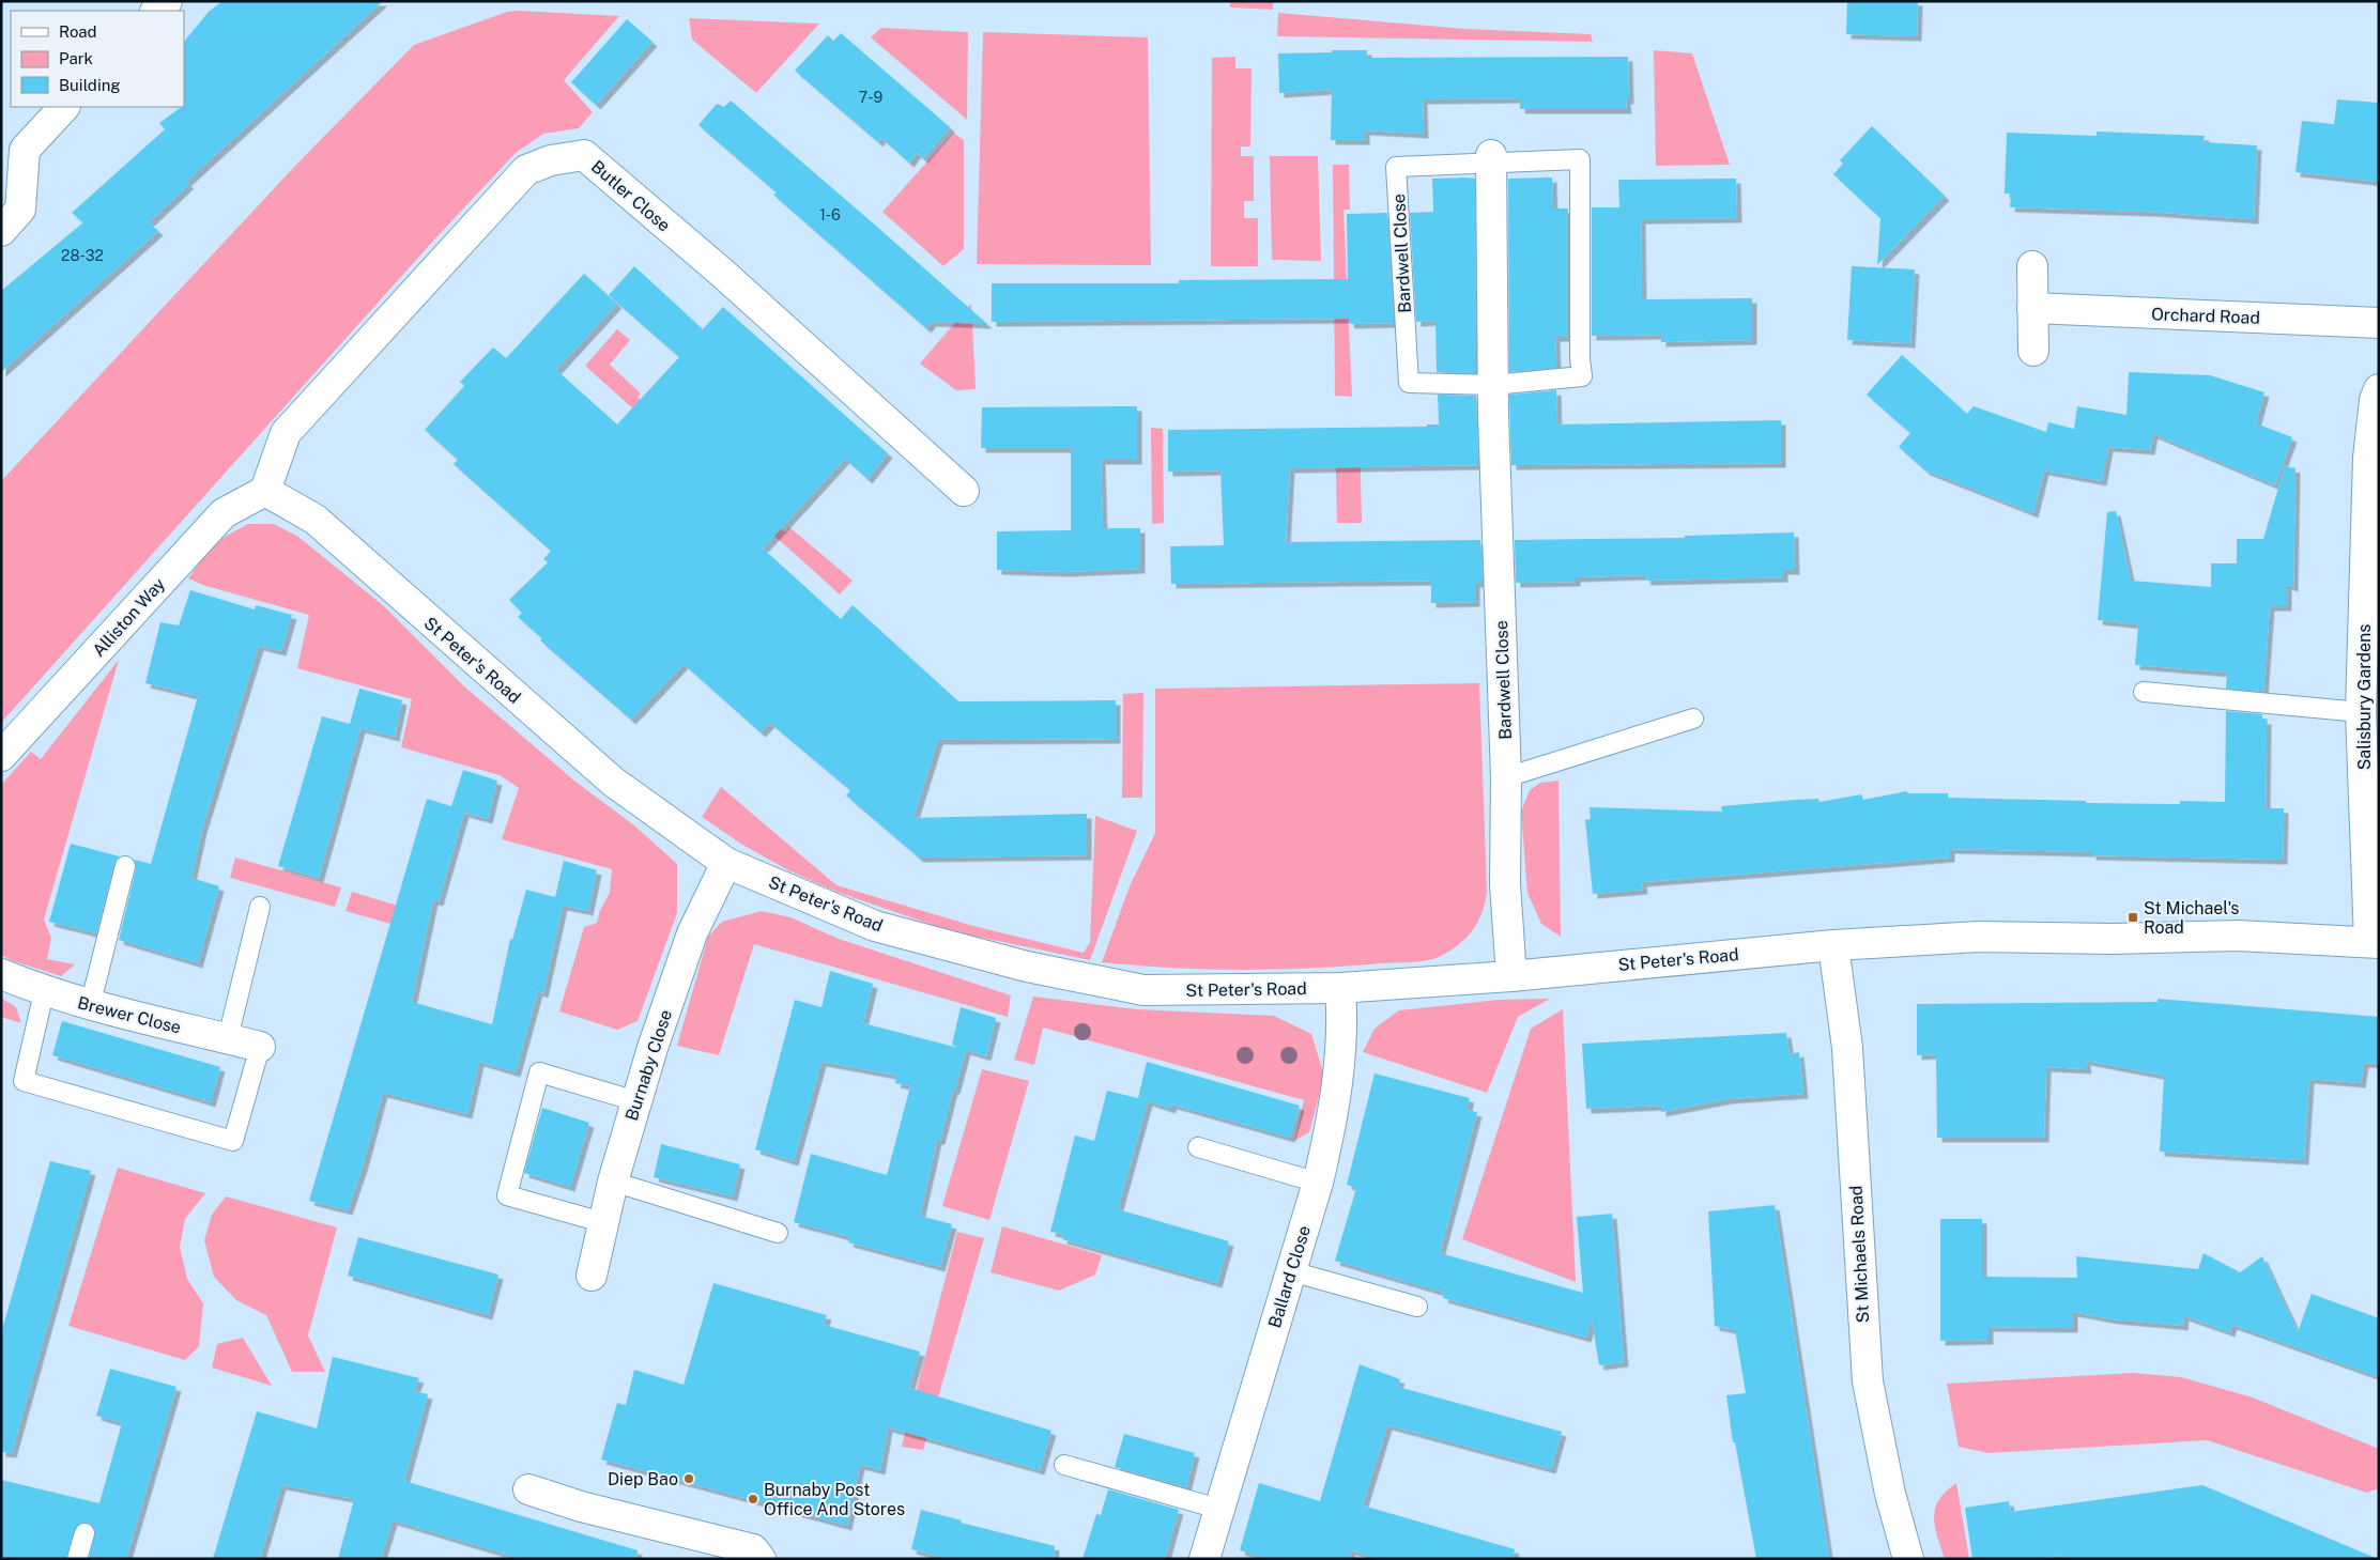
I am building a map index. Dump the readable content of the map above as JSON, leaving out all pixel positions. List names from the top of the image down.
{
  "streets": {
    "street": [
      "Butler Close",
      "Bardwell Close",
      "Orchard Road",
      "Alliston Way",
      "St Peter's Road",
      "Salisbury Gardens",
      "Brewer Close",
      "Burnaby Close",
      "St Michaels Road",
      "Ballard Close"
    ]
  },
  "crossings": [
    ["Butler Close", "Alliston Way"],
    ["Butler Close", "St Peter's Road"],
    ["Bardwell Close", "St Peter's Road"],
    ["Alliston Way", "St Peter's Road"],
    ["St Peter's Road", "Salisbury Gardens"],
    ["St Peter's Road", "Burnaby Close"],
    ["St Peter's Road", "St Michaels Road"],
    ["St Peter's Road", "Ballard Close"]
  ],
  "places": {
    "transit": ["St Michael's Road"],
    "other": ["Diep Bao", "Burnaby Post Office And Stores"]
  },
  "house_numbers": ["7-9", "1-6", "28-32"],
  "legend": ["Road", "Park", "Building"]
}
